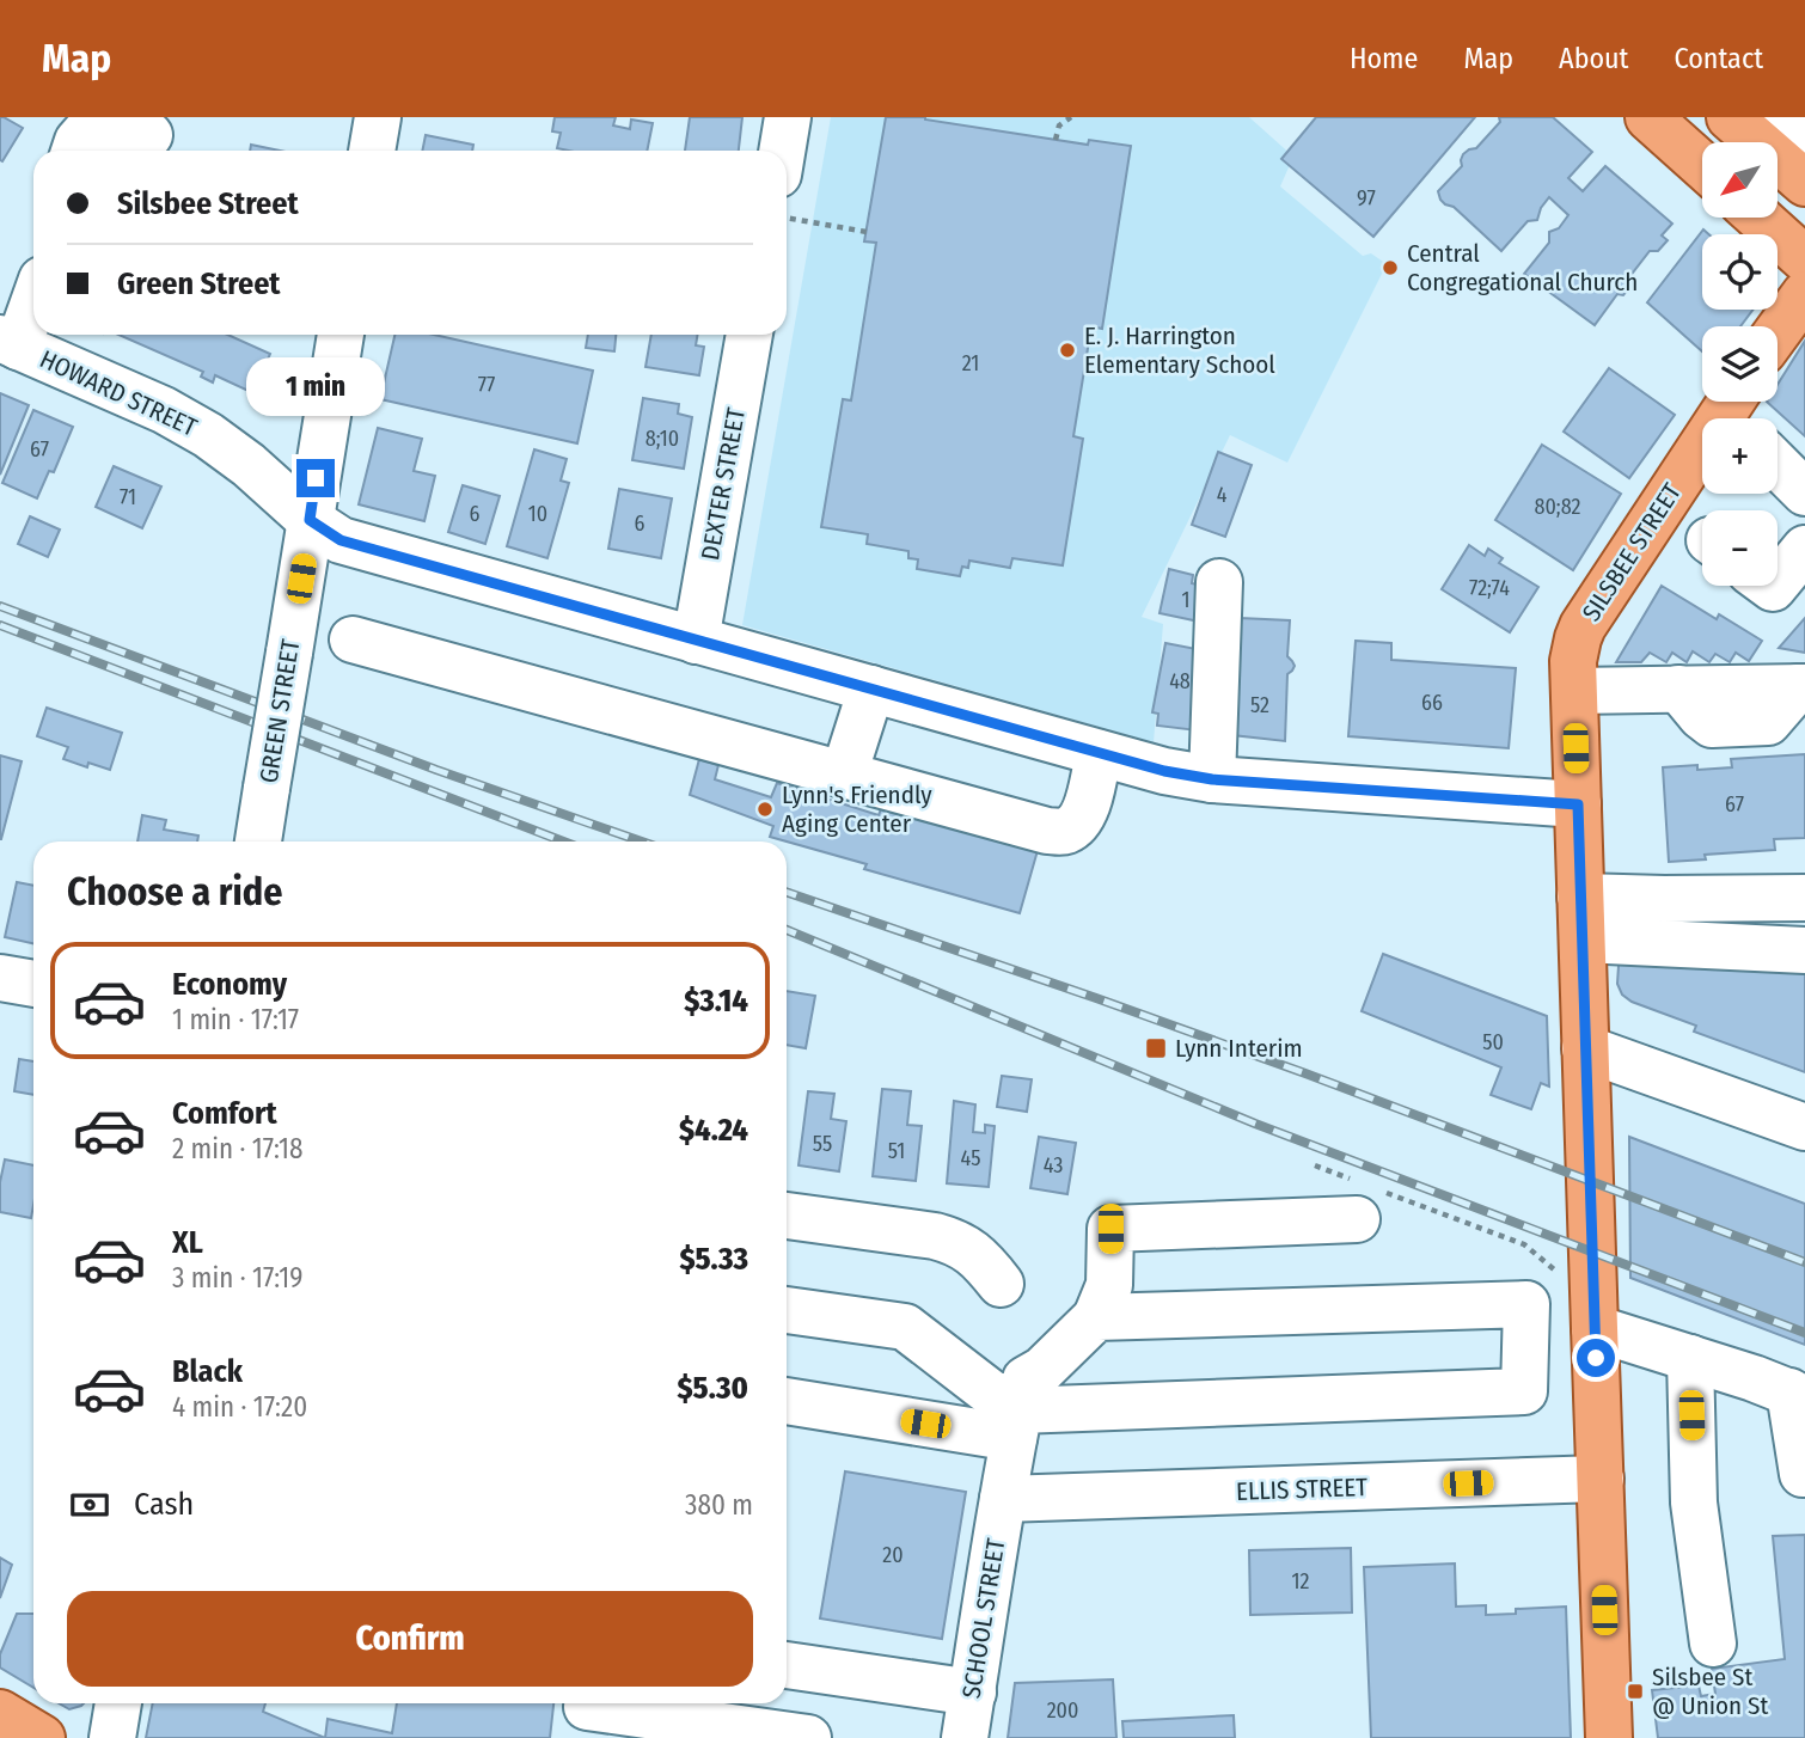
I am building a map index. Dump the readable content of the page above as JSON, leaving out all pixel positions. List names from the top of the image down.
{
  "streets": {
    "main road": ["SILSBEE STREET"],
    "street": [
      "HOWARD STREET",
      "DEXTER STREET",
      "GREEN STREET",
      "ELLIS STREET",
      "SCHOOL STREET"
    ]
  },
  "crossings": [
    ["HOWARD STREET", "DEXTER STREET"],
    ["HOWARD STREET", "SILSBEE STREET"],
    ["HOWARD STREET", "GREEN STREET"],
    ["SILSBEE STREET", "ELLIS STREET"],
    ["ELLIS STREET", "SCHOOL STREET"]
  ],
  "places": {
    "other": ["Central Congregational Church", "E. J. Harrington Elementary School", "Lynn's Friendly Aging Center"],
    "transit": ["Lynn Interim", "Silsbee St @ Union St"]
  },
  "house_numbers": [
    "97",
    "21",
    "77",
    "8;10",
    "67",
    "4",
    "71",
    "80;82",
    "6",
    "10",
    "6",
    "72;74",
    "1",
    "48",
    "66",
    "52",
    "67",
    "50",
    "55",
    "51",
    "45",
    "43",
    "20",
    "12",
    "200"
  ],
  "north": "bottom left",
  "page": {
    "header": "Map",
    "nav": [
      "Home",
      "Map",
      "About",
      "Contact"
    ],
    "map_buttons": ["+", "−"],
    "banner": ["Silsbee Street", "Green Street"],
    "bubble": "1 min",
    "heading": "Choose a ride",
    "list": [
      {
        "name": "Economy",
        "note": "1 min · 17:17",
        "value": "$3.14"
      },
      {
        "name": "Comfort",
        "note": "2 min · 17:18",
        "value": "$4.24"
      },
      {
        "name": "XL",
        "note": "3 min · 17:19",
        "value": "$5.33"
      },
      {
        "name": "Black",
        "note": "4 min · 17:20",
        "value": "$5.30"
      }
    ],
    "pay": ["Cash", "380 m"],
    "buttons": "Confirm"
  }
}
